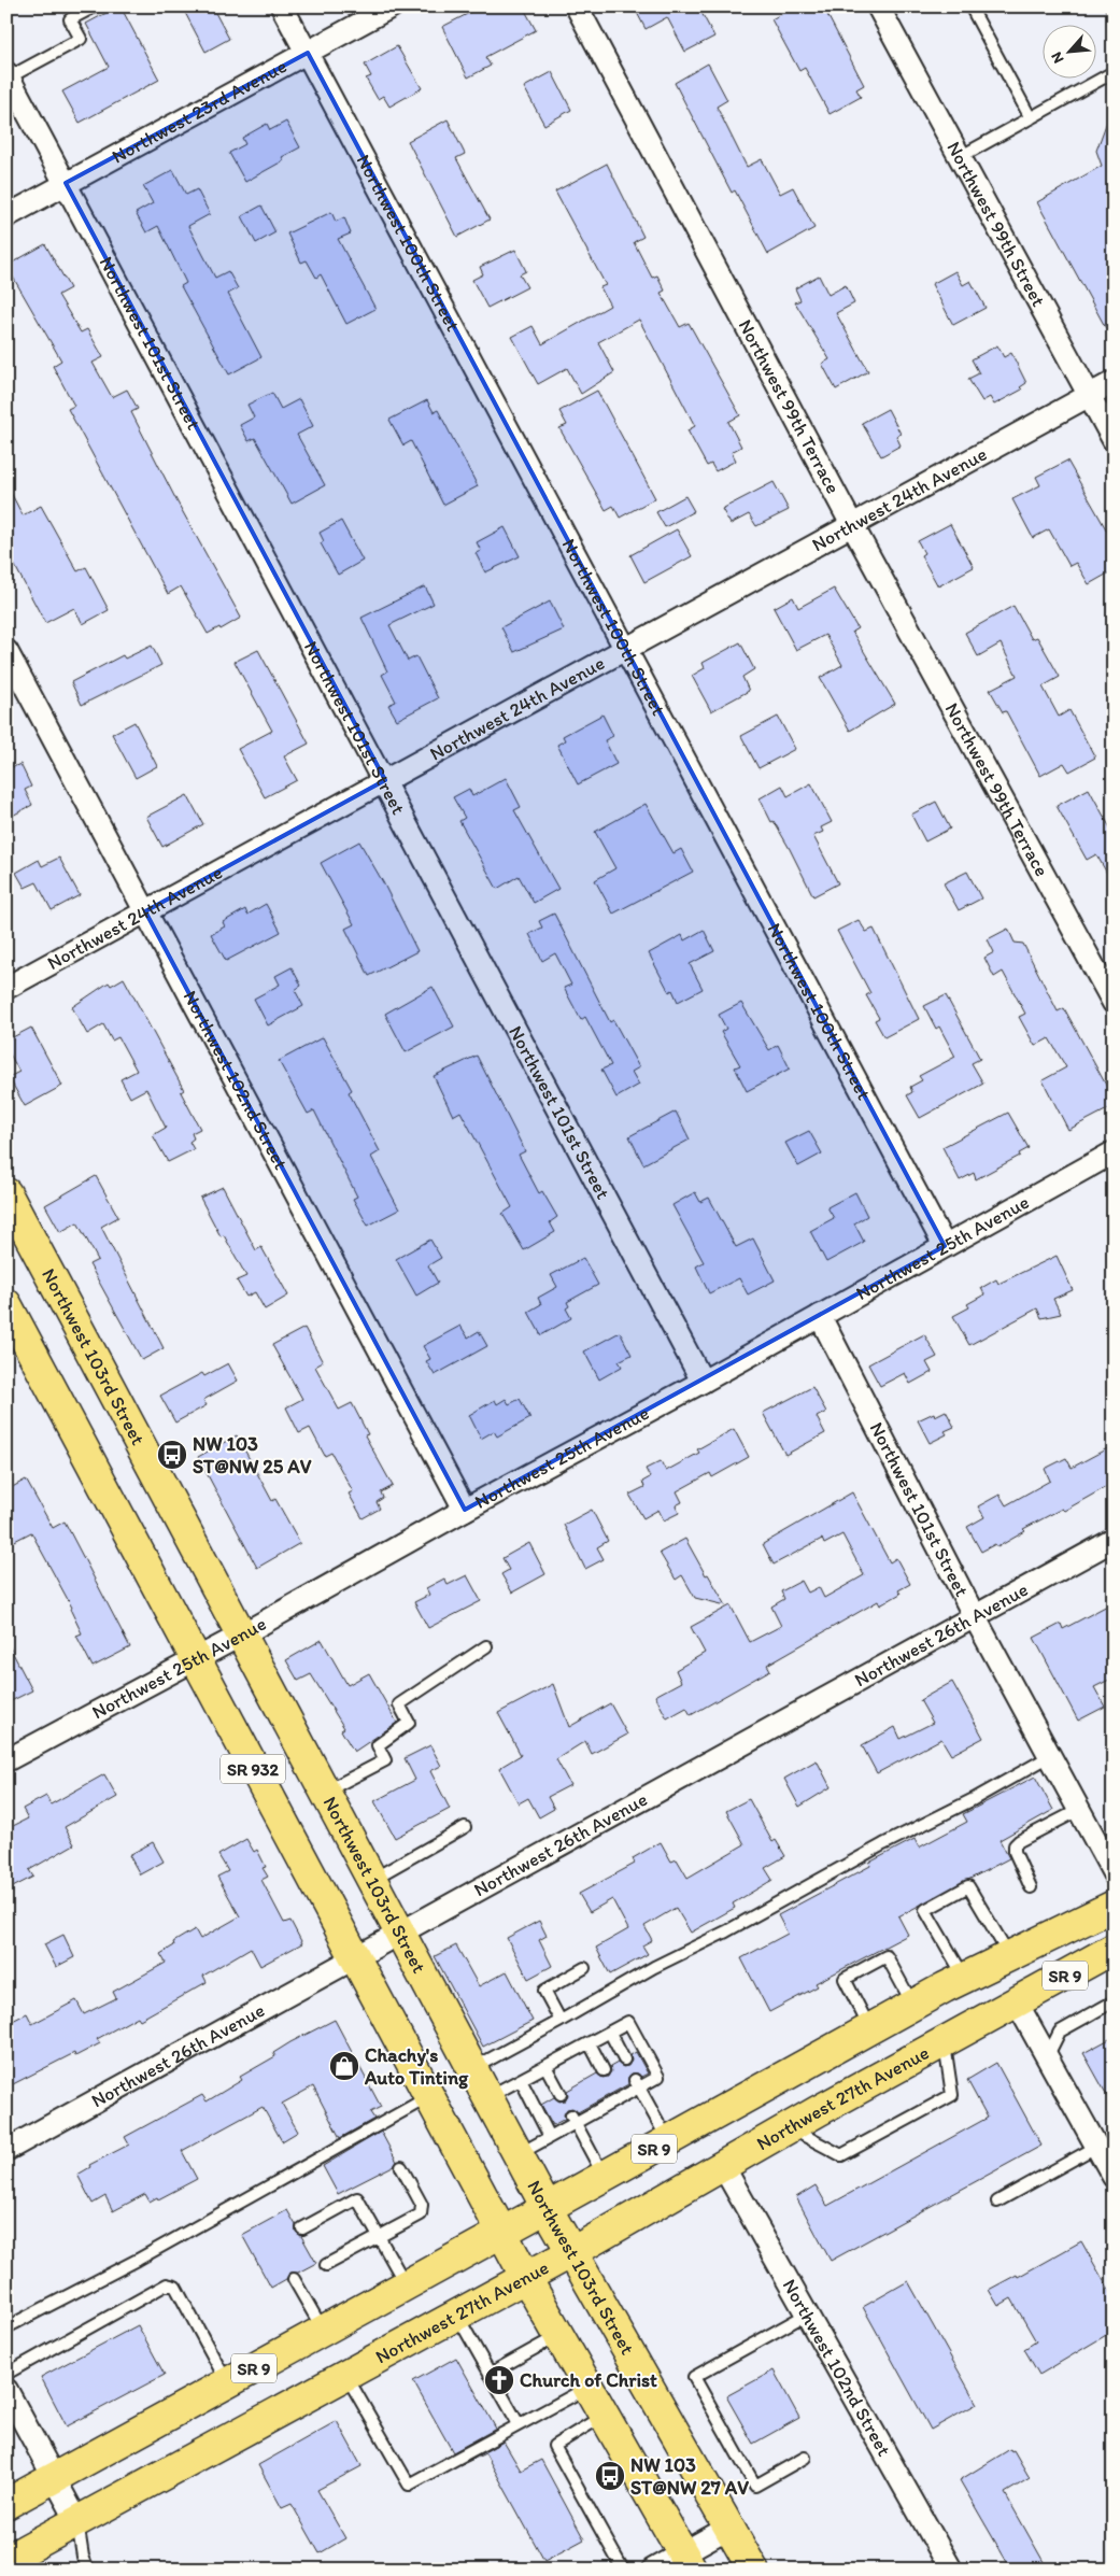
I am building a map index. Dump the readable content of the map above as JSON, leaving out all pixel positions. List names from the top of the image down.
{
  "streets": {
    "main road": [
      "Northwest 103rd Street",
      "SR 932",
      "SR 9",
      "Northwest 27th Avenue"
    ],
    "street": [
      "Northwest 23rd Avenue",
      "Northwest 99th Street",
      "Northwest 100th Street",
      "Northwest 101st Street",
      "Northwest 99th Terrace",
      "Northwest 24th Avenue",
      "Northwest 102nd Street",
      "Northwest 25th Avenue",
      "Northwest 26th Avenue"
    ]
  },
  "crossings": [
    ["Northwest 23rd Avenue", "Northwest 100th Street"],
    ["Northwest 23rd Avenue", "Northwest 101st Street"],
    ["Northwest 99th Street", "Northwest 24th Avenue"],
    ["Northwest 100th Street", "Northwest 24th Avenue"],
    ["Northwest 100th Street", "Northwest 25th Avenue"],
    ["Northwest 101st Street", "Northwest 24th Avenue"],
    ["Northwest 101st Street", "Northwest 25th Avenue"],
    ["Northwest 101st Street", "Northwest 26th Avenue"],
    ["Northwest 99th Terrace", "Northwest 24th Avenue"],
    ["Northwest 24th Avenue", "Northwest 102nd Street"],
    ["Northwest 102nd Street", "Northwest 25th Avenue"],
    ["Northwest 102nd Street", "Northwest 27th Avenue"],
    ["Northwest 25th Avenue", "Northwest 103rd Street"],
    ["Northwest 25th Avenue", "SR 932"],
    ["Northwest 103rd Street", "Northwest 26th Avenue"],
    ["Northwest 103rd Street", "SR 9"],
    ["Northwest 103rd Street", "Northwest 27th Avenue"],
    ["Northwest 26th Avenue", "SR 932"],
    ["SR 932", "SR 9"],
    ["SR 932", "Northwest 27th Avenue"]
  ],
  "places": {
    "bus stop": ["NW 103 ST@NW 25 AV", "NW 103 ST@NW 27 AV"],
    "shop": ["Chachy's Auto Tinting"],
    "church": ["Church of Christ"]
  },
  "north": "bottom left"
}
